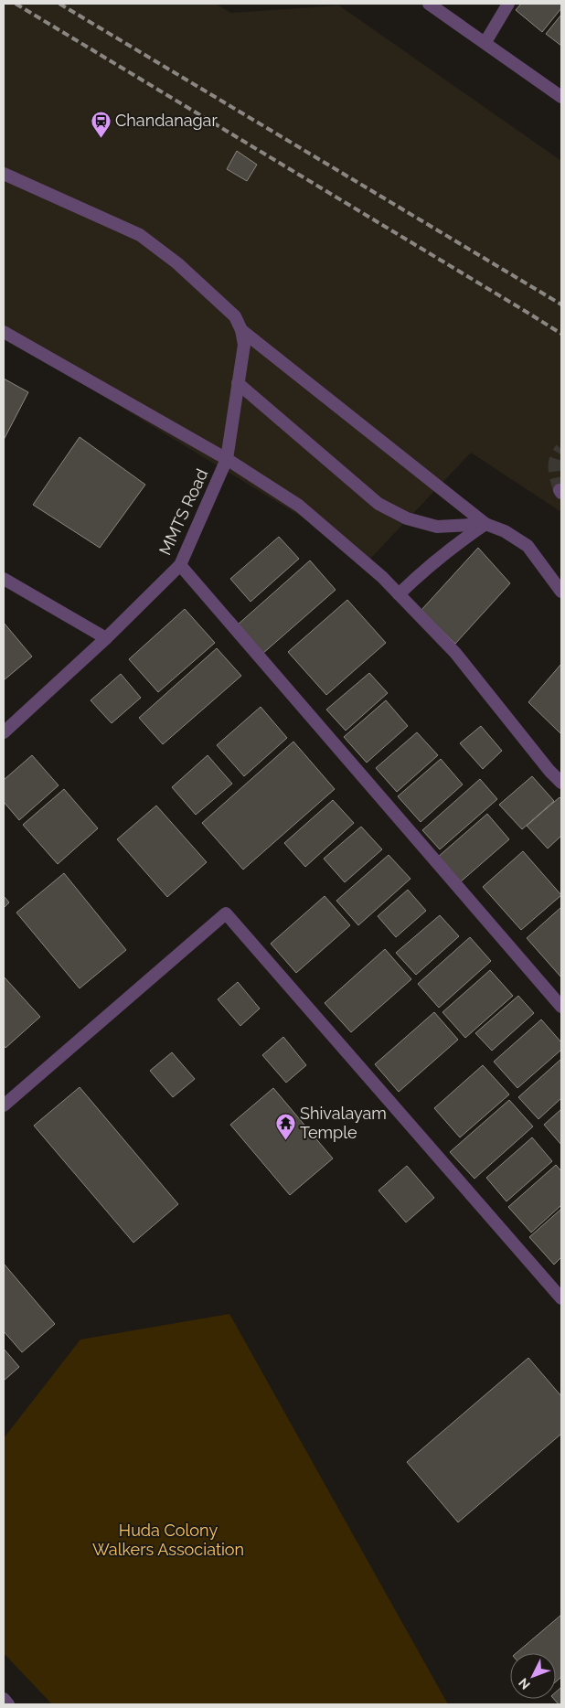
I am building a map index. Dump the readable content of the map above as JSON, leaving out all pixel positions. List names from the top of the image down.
{
  "streets": {
    "street": ["MMTS Road"]
  },
  "parks": ["Huda Colony Walkers Association"],
  "places": {
    "station": ["Chandanagar"],
    "temple": ["Shivalayam Temple"]
  },
  "north": "bottom left"
}
